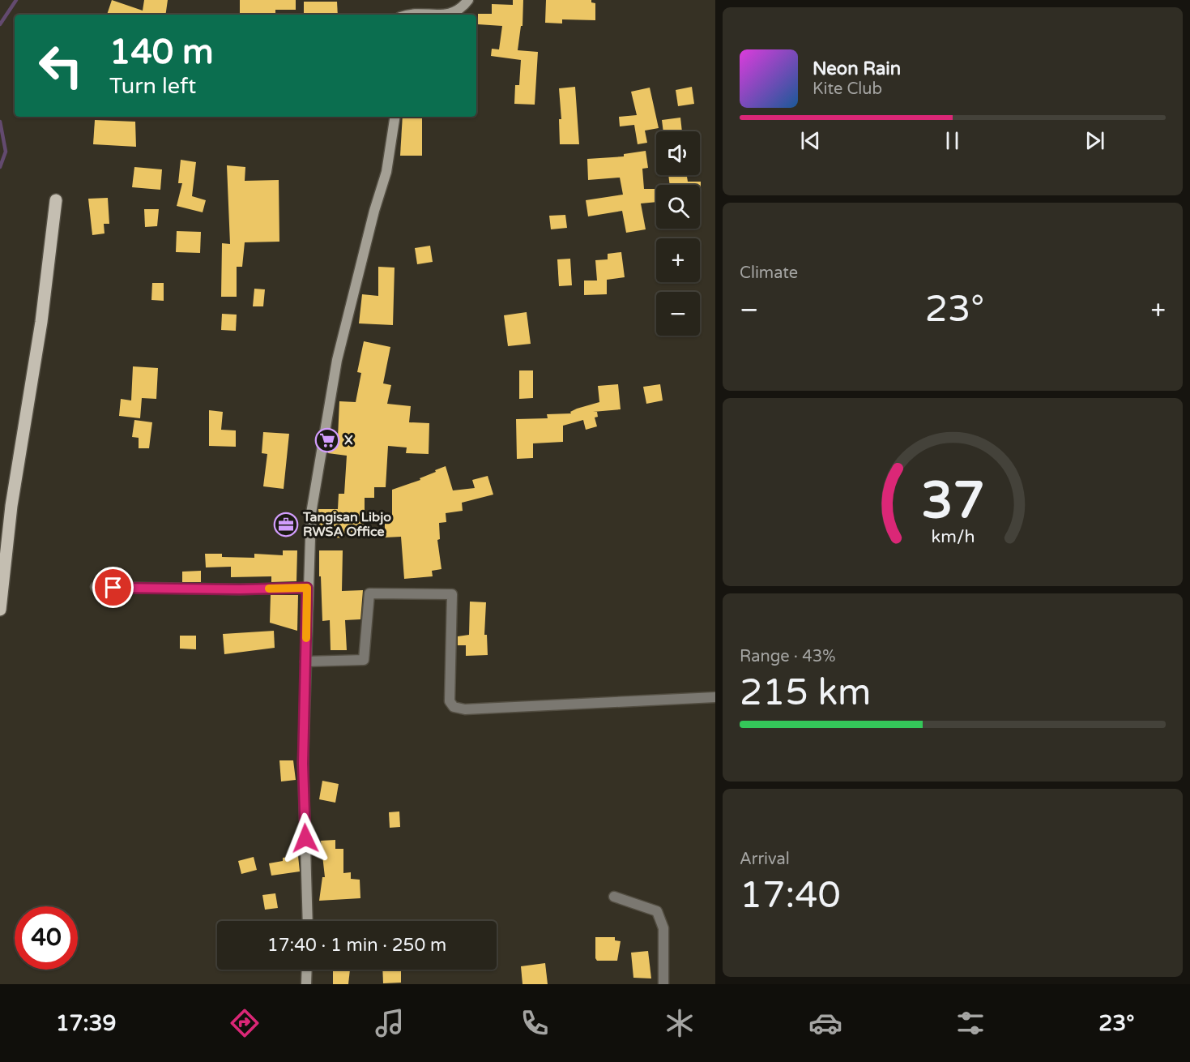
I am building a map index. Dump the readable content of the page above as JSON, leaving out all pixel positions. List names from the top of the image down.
{
  "places": {
    "supermarket": ["X"],
    "office": ["Tangisan Libjo RWSA Office"]
  },
  "page": {
    "turn": ["140 m", "Turn left"],
    "song": ["Neon Rain", "Kite Club"],
    "map_buttons": ["+", "−"],
    "tile": [
      "Climate",
      ["Range · 43%", "215 km"],
      ["Arrival", "17:40"]
    ],
    "heat": ["−", "23°", "+"],
    "limit": "40",
    "trip": "17:40 · 1 min · 250 m",
    "tabs": ["17:39", "23°"],
    "gauge": ["37", "km/h"]
  }
}
